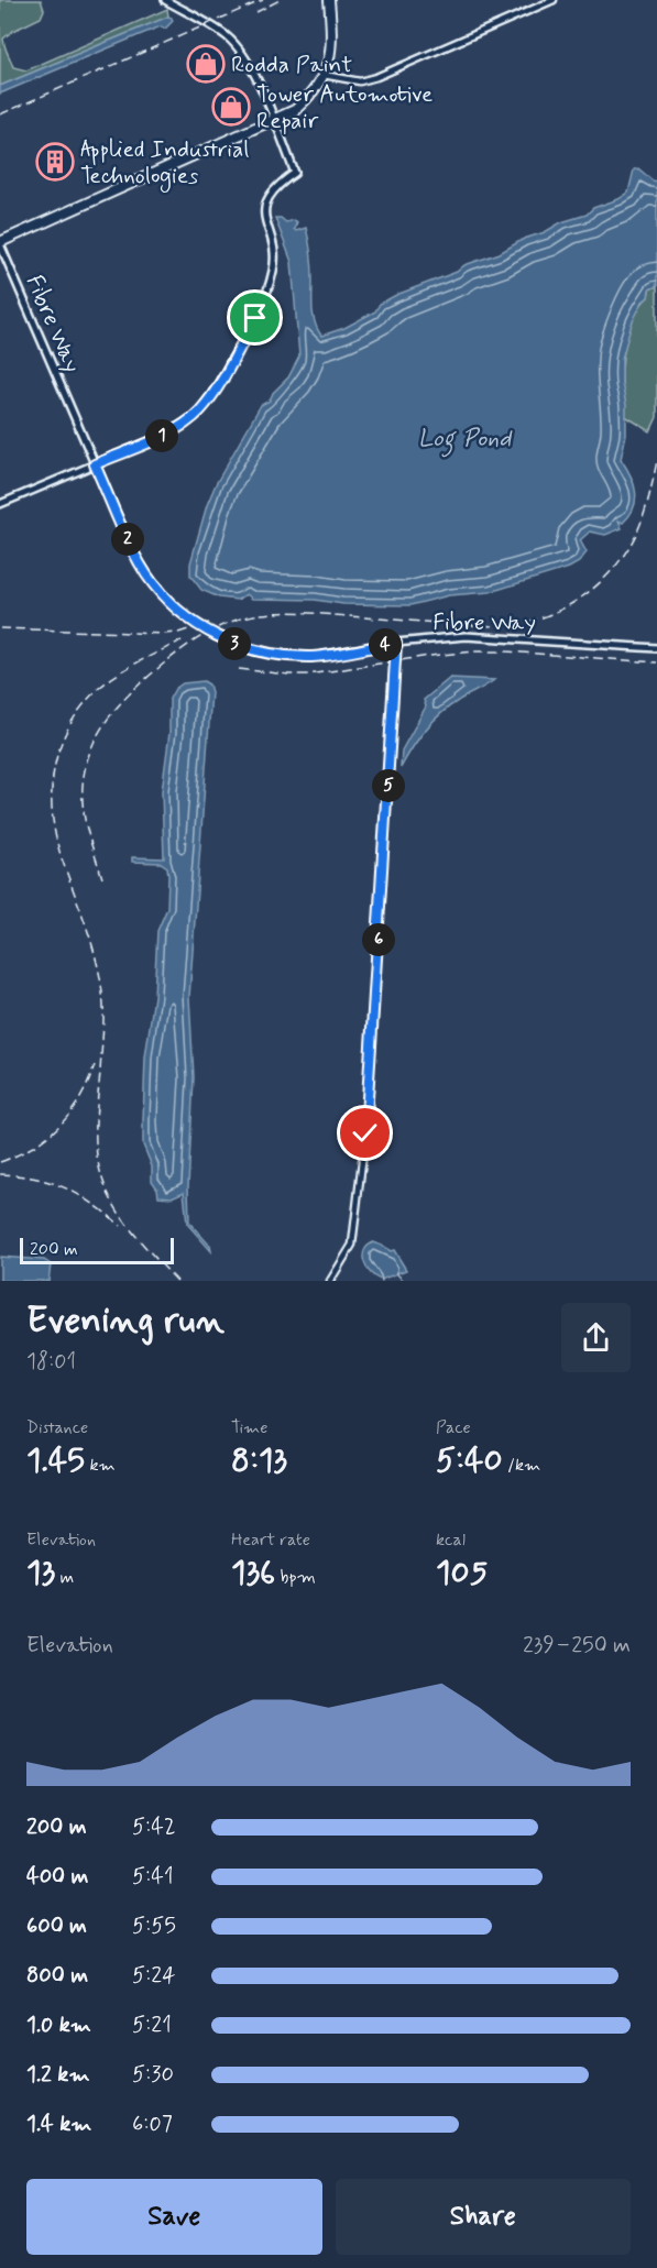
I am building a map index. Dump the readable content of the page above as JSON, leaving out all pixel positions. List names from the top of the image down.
{
  "streets": {
    "street": ["Fibre Way"]
  },
  "water": ["Log Pond"],
  "places": {
    "shop": ["Rodda Paint", "Tower Automotive Repair"],
    "building": ["Applied Industrial Technologies"]
  },
  "scale_bar": "200 m",
  "page": {
    "pins": [
      "1",
      "2",
      "3",
      "4",
      "5",
      "6"
    ],
    "scale": "200 m",
    "heading": ["Evening run", "18:01"],
    "stats": [
      ["Distance", "1.45 km"],
      ["Time", "8:13"],
      ["Pace", "5:40 /km"],
      ["Elevation", "13 m"],
      ["Heart rate", "136 bpm"],
      ["kcal", "105"]
    ],
    "chart": ["Elevation", "239–250 m"],
    "list": [
      {
        "name": "200 m",
        "note": "5:42"
      },
      {
        "name": "400 m",
        "note": "5:41"
      },
      {
        "name": "600 m",
        "note": "5:55"
      },
      {
        "name": "800 m",
        "note": "5:24"
      },
      {
        "name": "1.0 km",
        "note": "5:21"
      },
      {
        "name": "1.2 km",
        "note": "5:30"
      },
      {
        "name": "1.4 km",
        "note": "6:07"
      }
    ],
    "buttons": ["Save", "Share"]
  }
}
